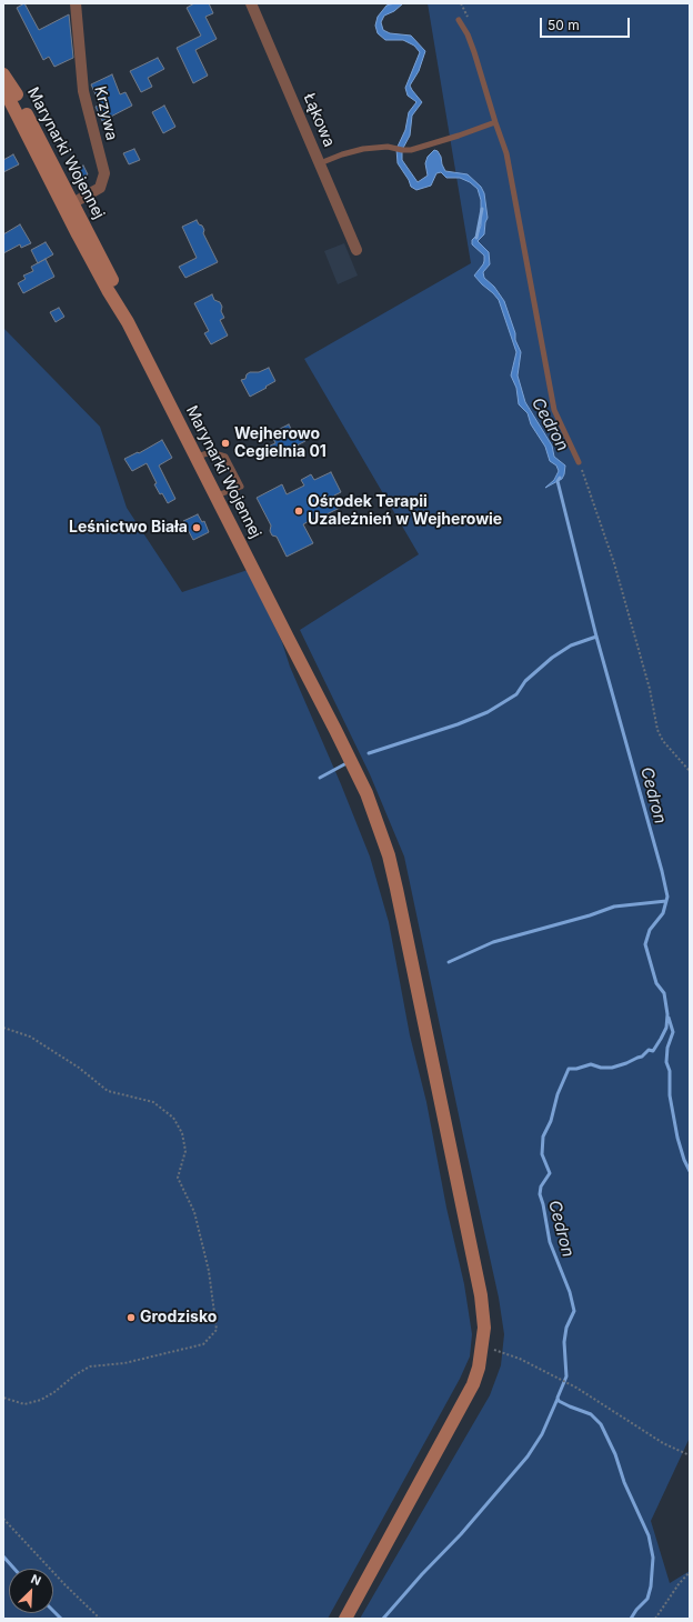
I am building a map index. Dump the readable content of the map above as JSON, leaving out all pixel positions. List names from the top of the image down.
{
  "streets": {
    "main road": ["Marynarki Wojennej"],
    "street": ["Krzywa", "Łąkowa"]
  },
  "crossings": [
    ["Krzywa", "Marynarki Wojennej"]
  ],
  "water": ["Cedron"],
  "places": [
    "Wejherowo Cegielnia 01",
    "Ośrodek Terapii Uzależnień w Wejherowie",
    "Leśnictwo Biała",
    "Grodzisko"
  ],
  "scale_bar": "50 m",
  "north": "top right"
}
